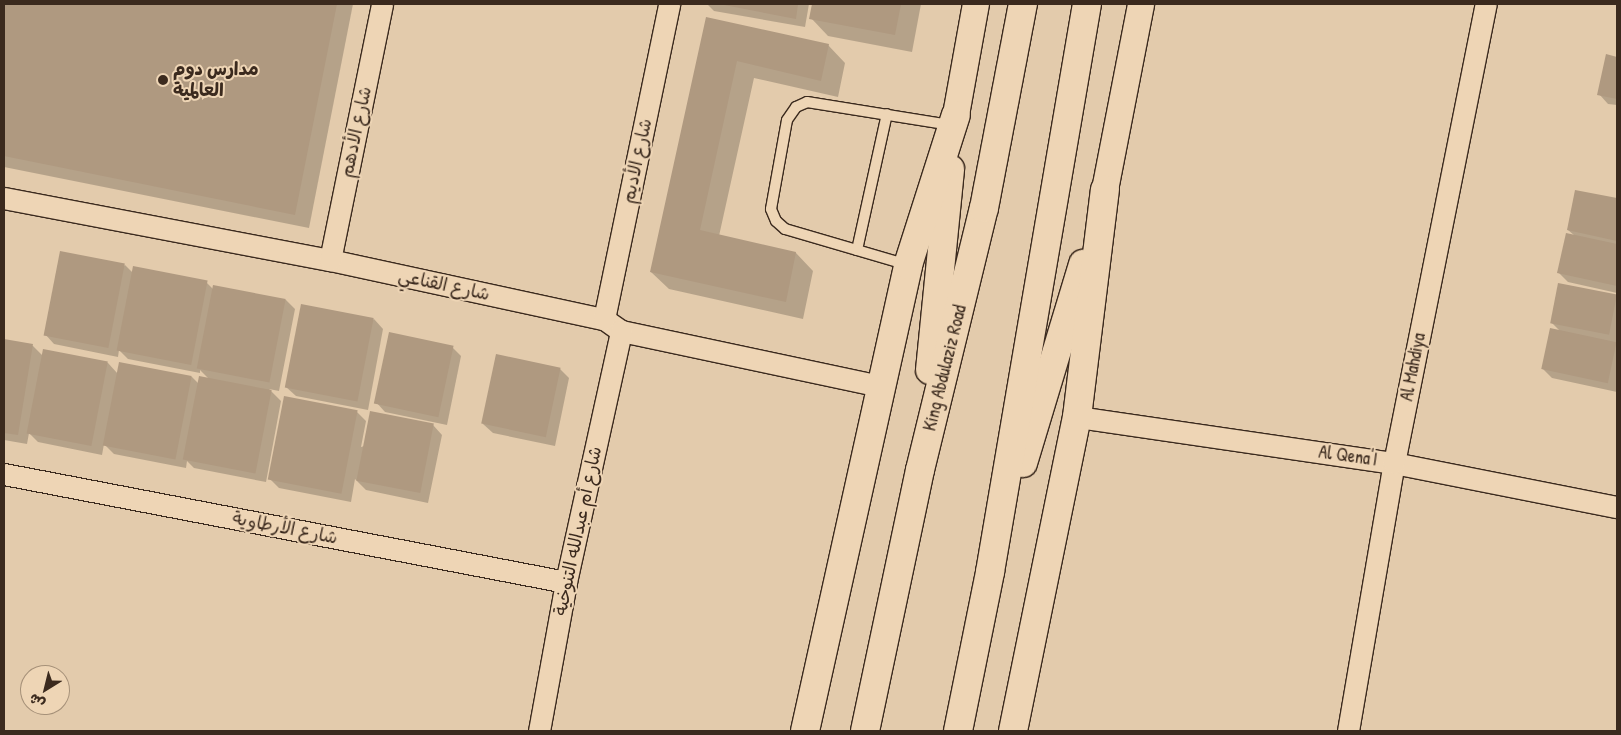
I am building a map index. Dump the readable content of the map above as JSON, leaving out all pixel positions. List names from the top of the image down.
{
  "streets": {
    "main road": ["King Abdulaziz Road"],
    "street": [
      "شارع الأدهم",
      "شارع الأديم",
      "شارع القناعي",
      "Al Mahdiya",
      "Al Qena'I",
      "شارع الأرطاوية",
      "شارع أم عبدالله التنوخية"
    ]
  },
  "crossings": [
    ["شارع الأدهم", "شارع القناعي"],
    ["شارع الأديم", "شارع القناعي"],
    ["شارع القناعي", "شارع أم عبدالله التنوخية"],
    ["Al Mahdiya", "Al Qena'I"],
    ["شارع الأرطاوية", "شارع أم عبدالله التنوخية"]
  ],
  "places": ["مدارس دوم العالمية"],
  "north": "bottom left"
}
